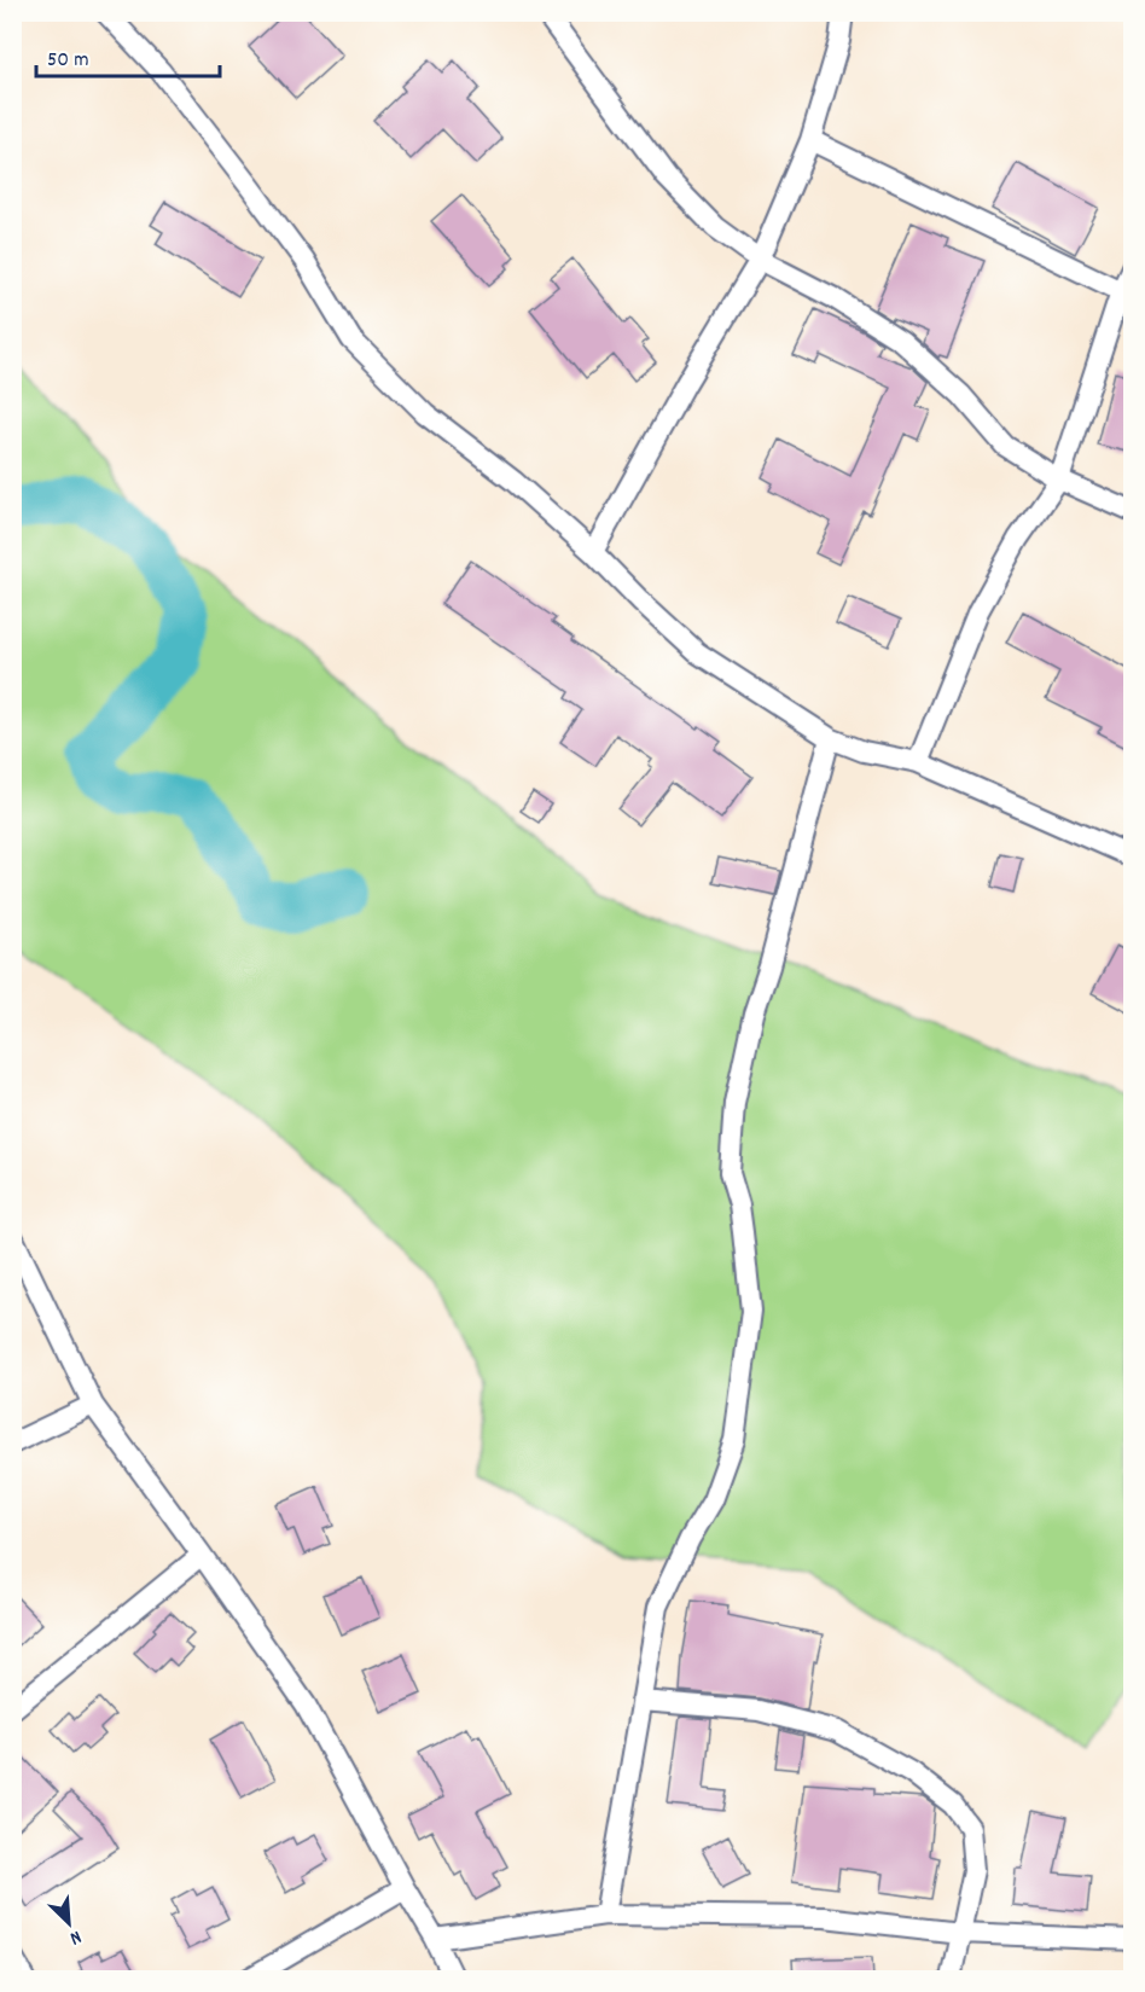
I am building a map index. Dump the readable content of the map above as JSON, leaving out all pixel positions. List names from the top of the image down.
{
  "scale_bar": "50 m",
  "north": "bottom right"
}
